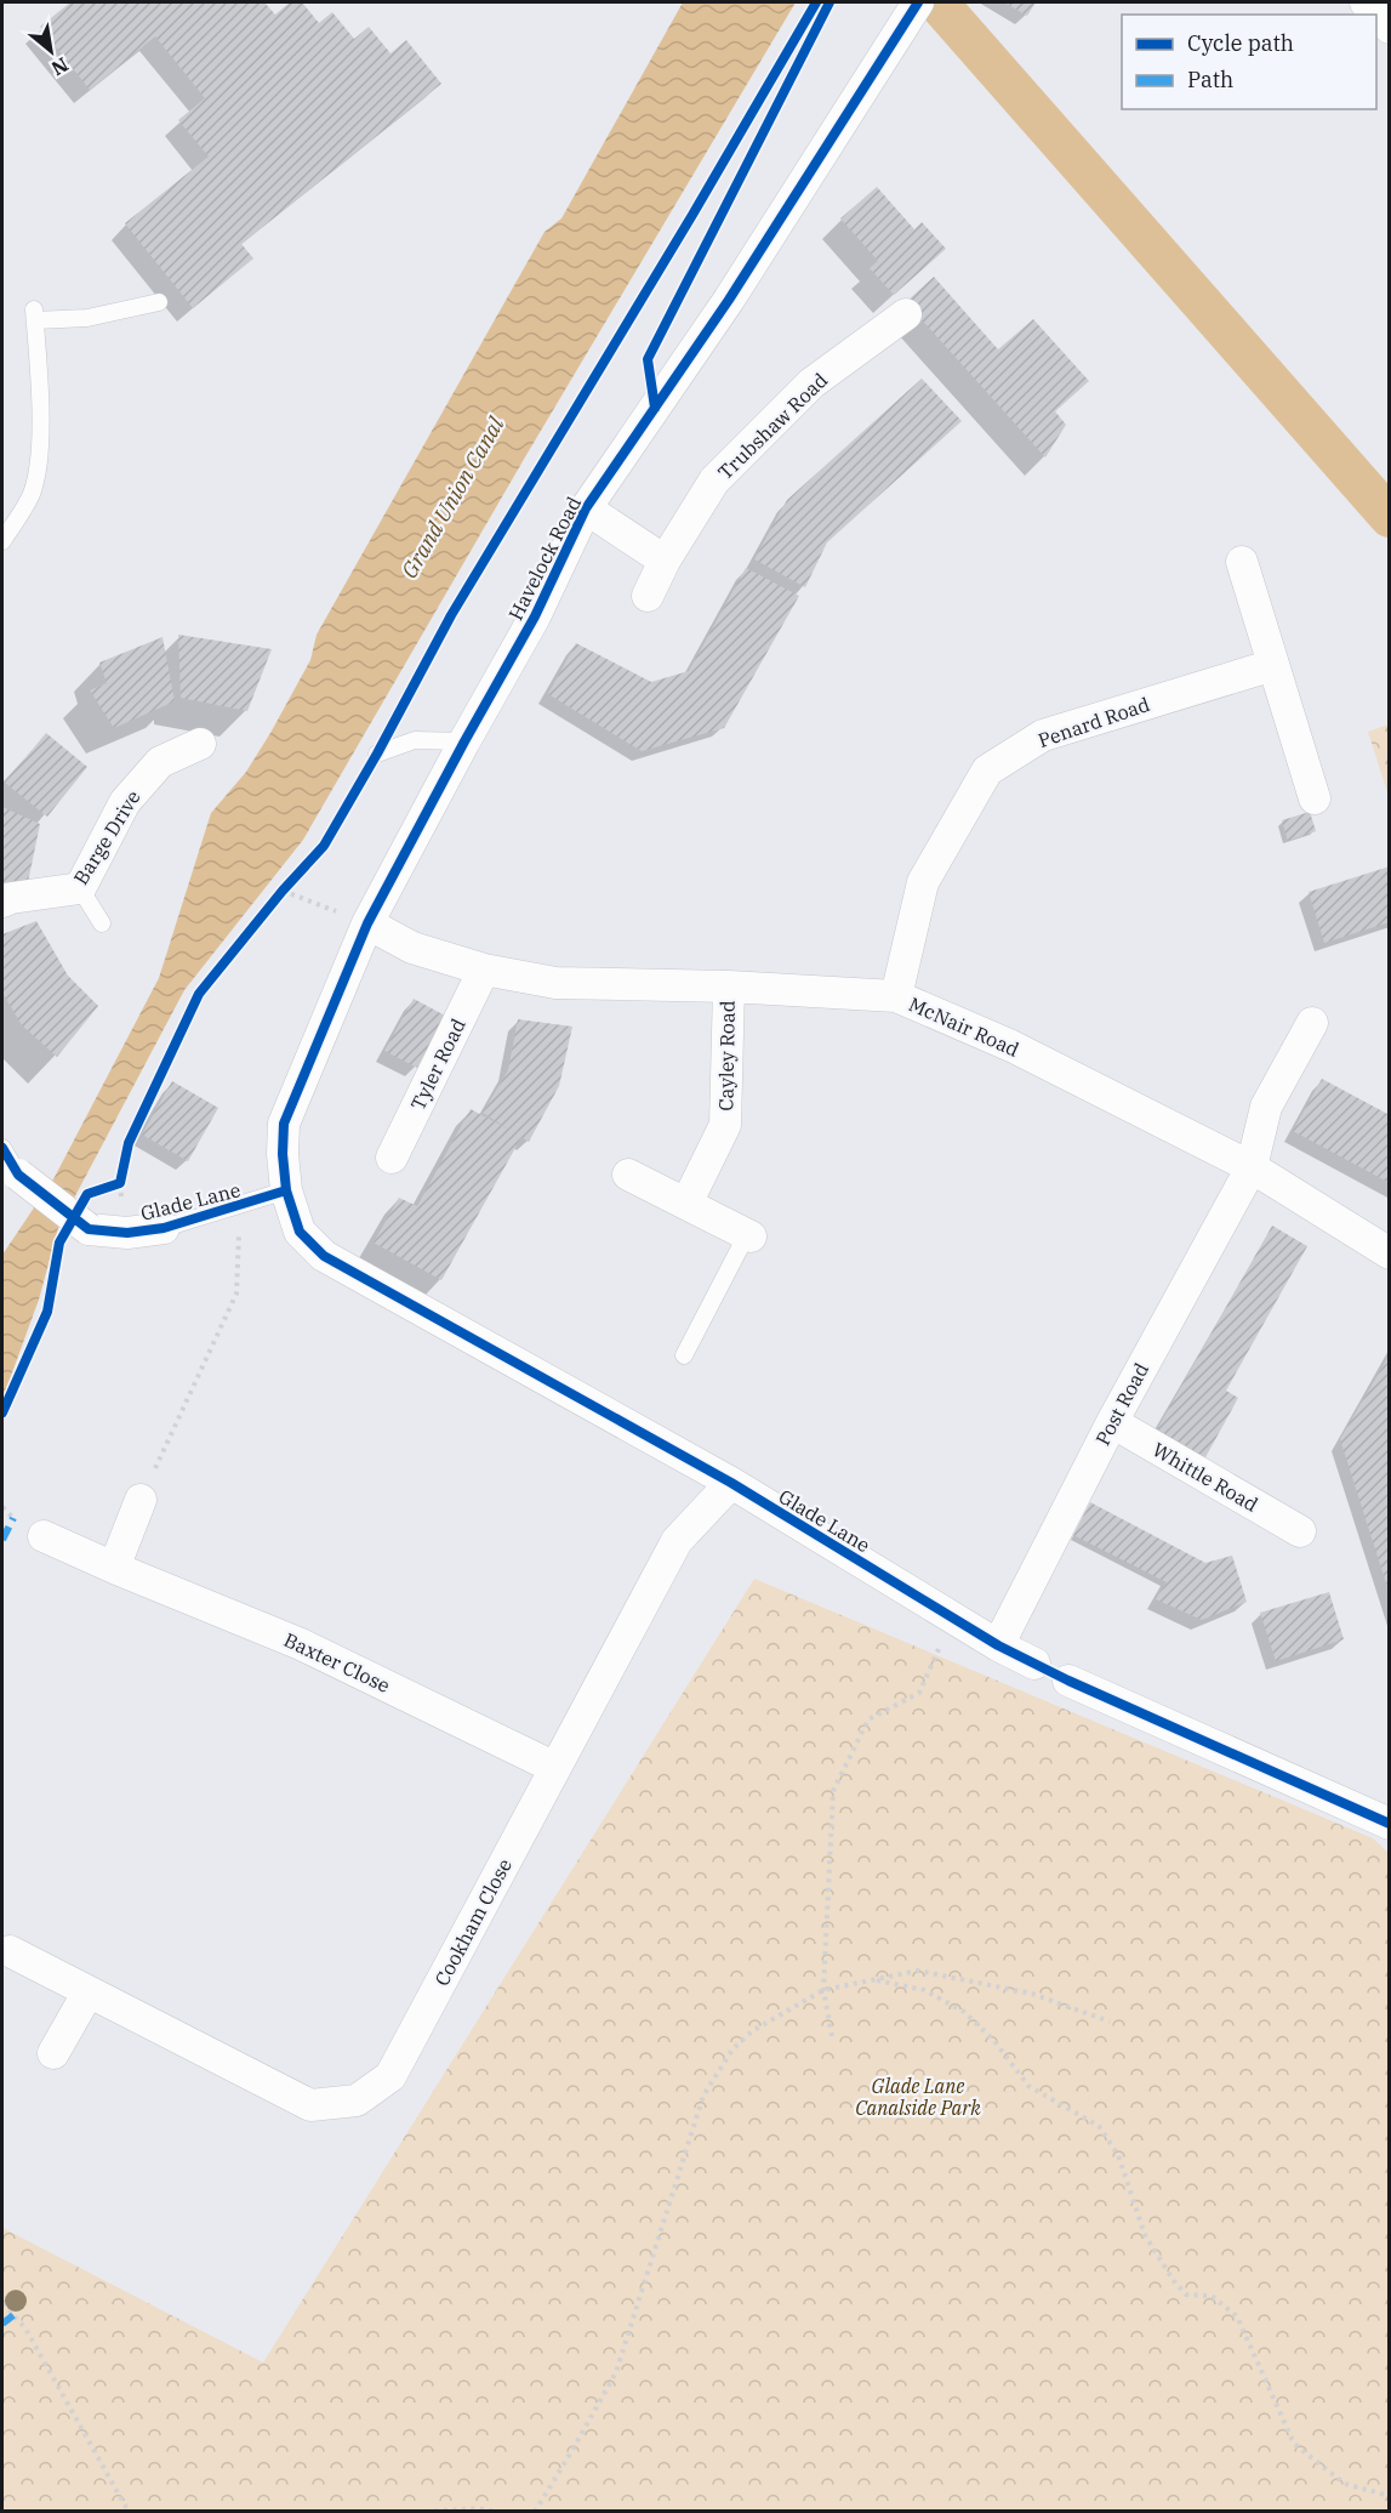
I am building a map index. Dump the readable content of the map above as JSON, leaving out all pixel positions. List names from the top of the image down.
{
  "streets": {
    "street": [
      "Trubshaw Road",
      "Havelock Road",
      "Penard Road",
      "Barge Drive",
      "McNair Road",
      "Cayley Road",
      "Tyler Road",
      "Glade Lane",
      "Post Road",
      "Whittle Road",
      "Baxter Close",
      "Cookham Close"
    ]
  },
  "crossings": [
    ["Havelock Road", "McNair Road"],
    ["Havelock Road", "Glade Lane"],
    ["Penard Road", "McNair Road"],
    ["McNair Road", "Cayley Road"],
    ["McNair Road", "Tyler Road"],
    ["McNair Road", "Glade Lane"],
    ["McNair Road", "Post Road"],
    ["Glade Lane", "Post Road"],
    ["Glade Lane", "Cookham Close"],
    ["Post Road", "Whittle Road"],
    ["Baxter Close", "Cookham Close"]
  ],
  "water": ["Grand Union Canal"],
  "parks": ["Glade Lane Canalside Park"],
  "legend": ["Cycle path", "Path"],
  "north": "bottom right"
}
